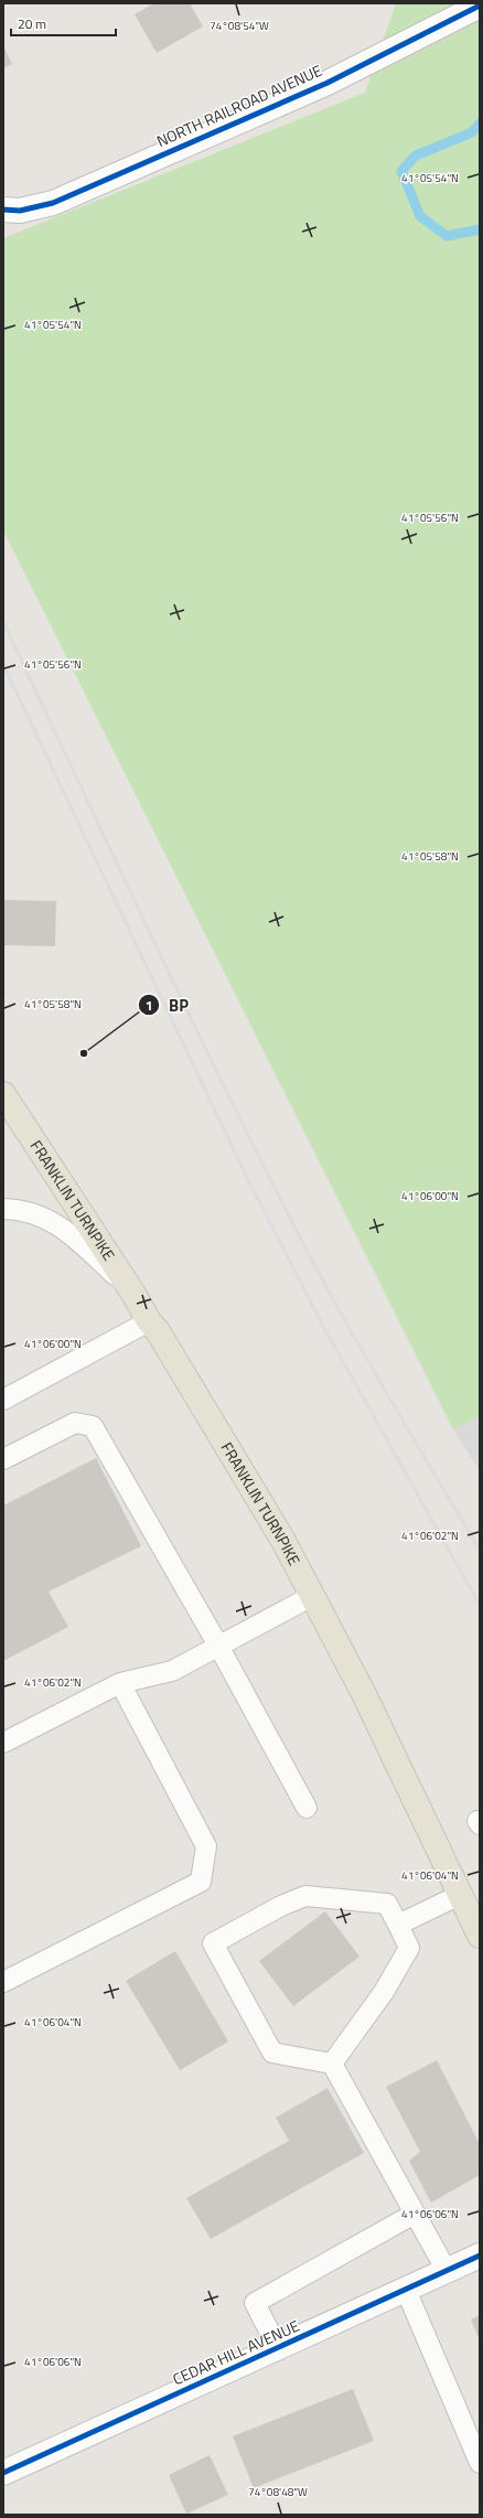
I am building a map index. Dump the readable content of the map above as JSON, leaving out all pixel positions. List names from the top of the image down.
{
  "streets": {
    "main road": ["FRANKLIN TURNPIKE"],
    "street": ["NORTH RAILROAD AVENUE", "CEDAR HILL AVENUE"]
  },
  "places": ["BP"],
  "scale_bar": "20 m",
  "coordinates": [
    "74°08'54\"W",
    "41°05'54\"N",
    "41°05'56\"N",
    "41°05'58\"N",
    "41°06'00\"N",
    "41°06'02\"N",
    "41°06'04\"N",
    "41°06'06\"N",
    "74°08'48\"W"
  ]
}
